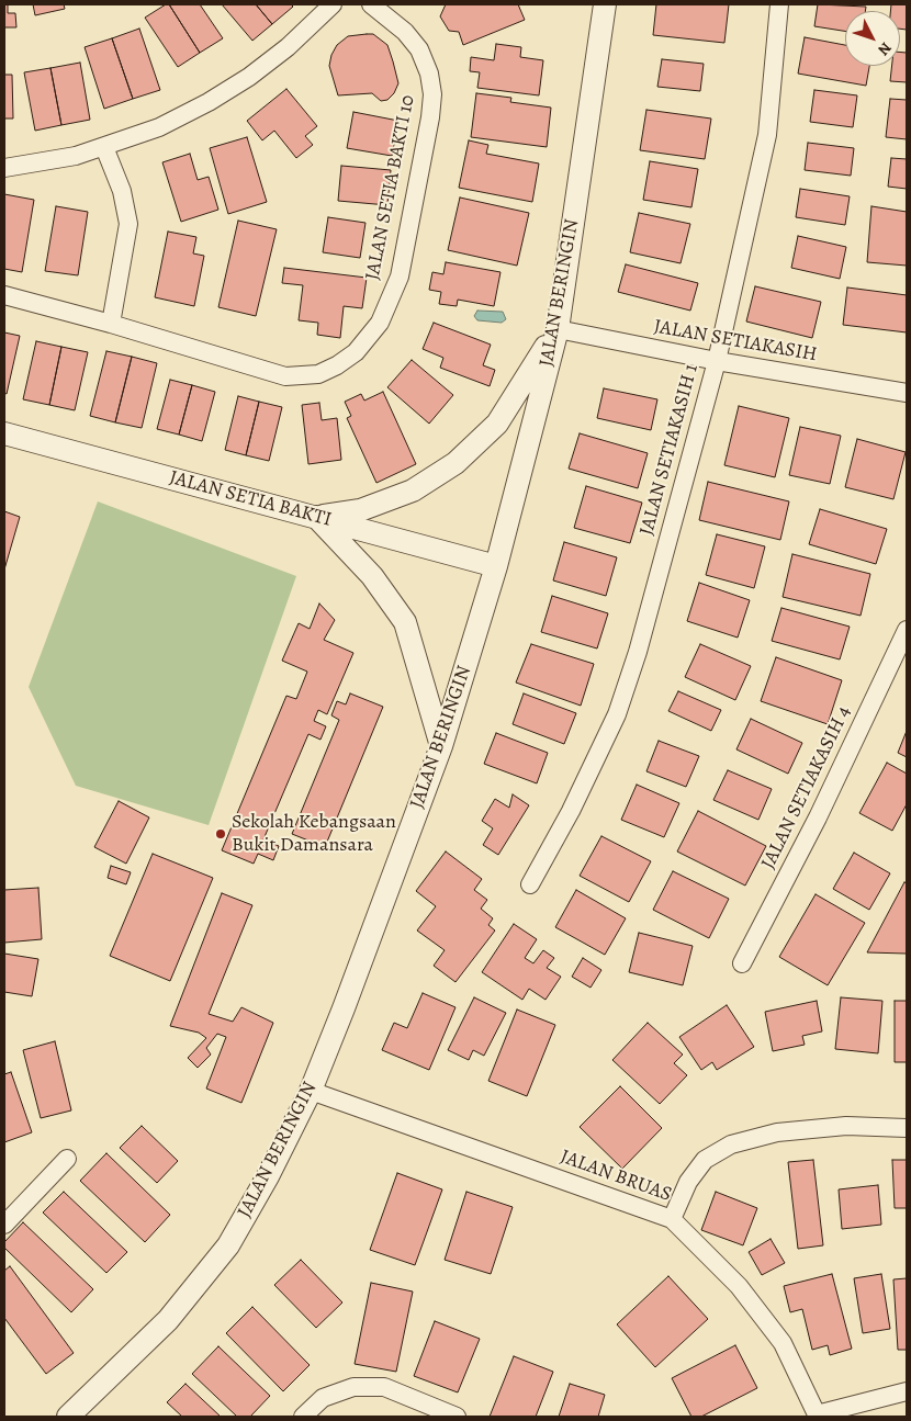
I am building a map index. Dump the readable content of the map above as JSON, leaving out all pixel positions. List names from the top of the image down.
{
  "streets": {
    "street": [
      "JALAN SETIA BAKTI 10",
      "JALAN BERINGIN",
      "JALAN SETIAKASIH",
      "JALAN SETIAKASIH 1",
      "JALAN SETIA BAKTI",
      "JALAN SETIAKASIH 4",
      "JALAN BRUAS"
    ]
  },
  "crossings": [
    ["JALAN BERINGIN", "JALAN SETIAKASIH"],
    ["JALAN BERINGIN", "JALAN SETIA BAKTI"],
    ["JALAN BERINGIN", "JALAN BRUAS"],
    ["JALAN SETIAKASIH", "JALAN SETIAKASIH 1"]
  ],
  "places": ["Sekolah Kebangsaan Bukit Damansara"],
  "north": "bottom right"
}
